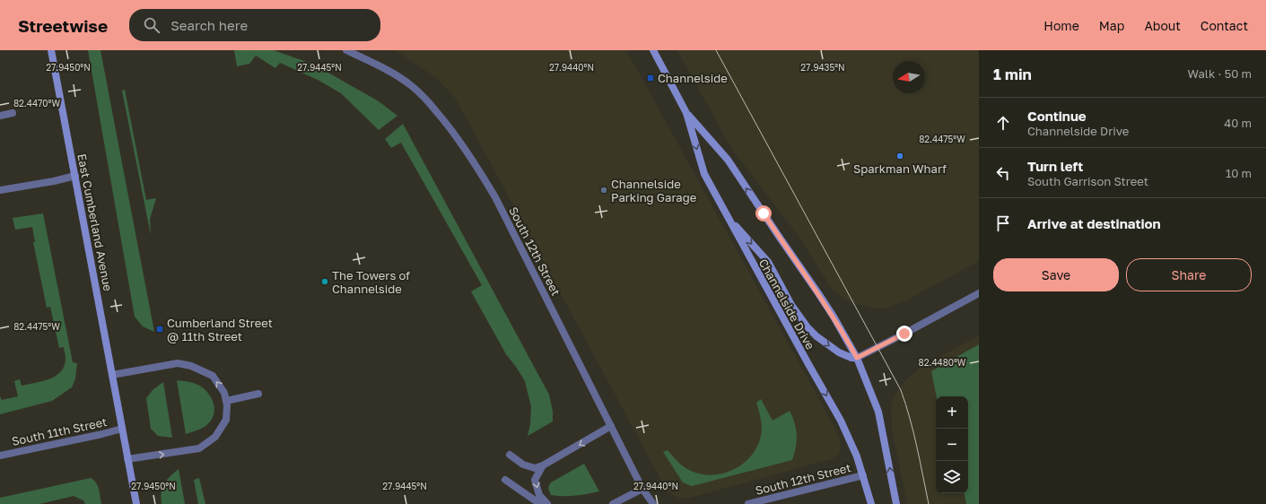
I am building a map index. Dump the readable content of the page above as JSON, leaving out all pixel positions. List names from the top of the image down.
{
  "streets": {
    "main road": ["East Cumberland Avenue", "Channelside Drive"],
    "street": ["South 12th Street", "South 11th Street"]
  },
  "crossings": [
    ["East Cumberland Avenue", "South 11th Street"],
    ["South 12th Street", "Channelside Drive"]
  ],
  "places": {
    "transit": ["Channelside", "Cumberland Street @ 11th Street"],
    "other": ["Sparkman Wharf", "Channelside Parking Garage", "The Towers of Channelside"]
  },
  "north": "left",
  "page": {
    "header": "Streetwise",
    "search": "Search here",
    "nav": [
      "Home",
      "Map",
      "About",
      "Contact"
    ],
    "heading": ["1 min", "Walk · 50 m"],
    "list": [
      ["Continue", "Channelside Drive", "40 m"],
      ["Turn left", "South Garrison Street", "10 m"],
      "Arrive at destination"
    ],
    "buttons": ["Save", "Share"],
    "map_buttons": ["+", "−"]
  },
  "coordinates": [
    "27.9450°N",
    "27.9445°N",
    "27.9440°N",
    "27.9435°N",
    "82.4470°W",
    "82.4475°W",
    "82.4480°W"
  ]
}
